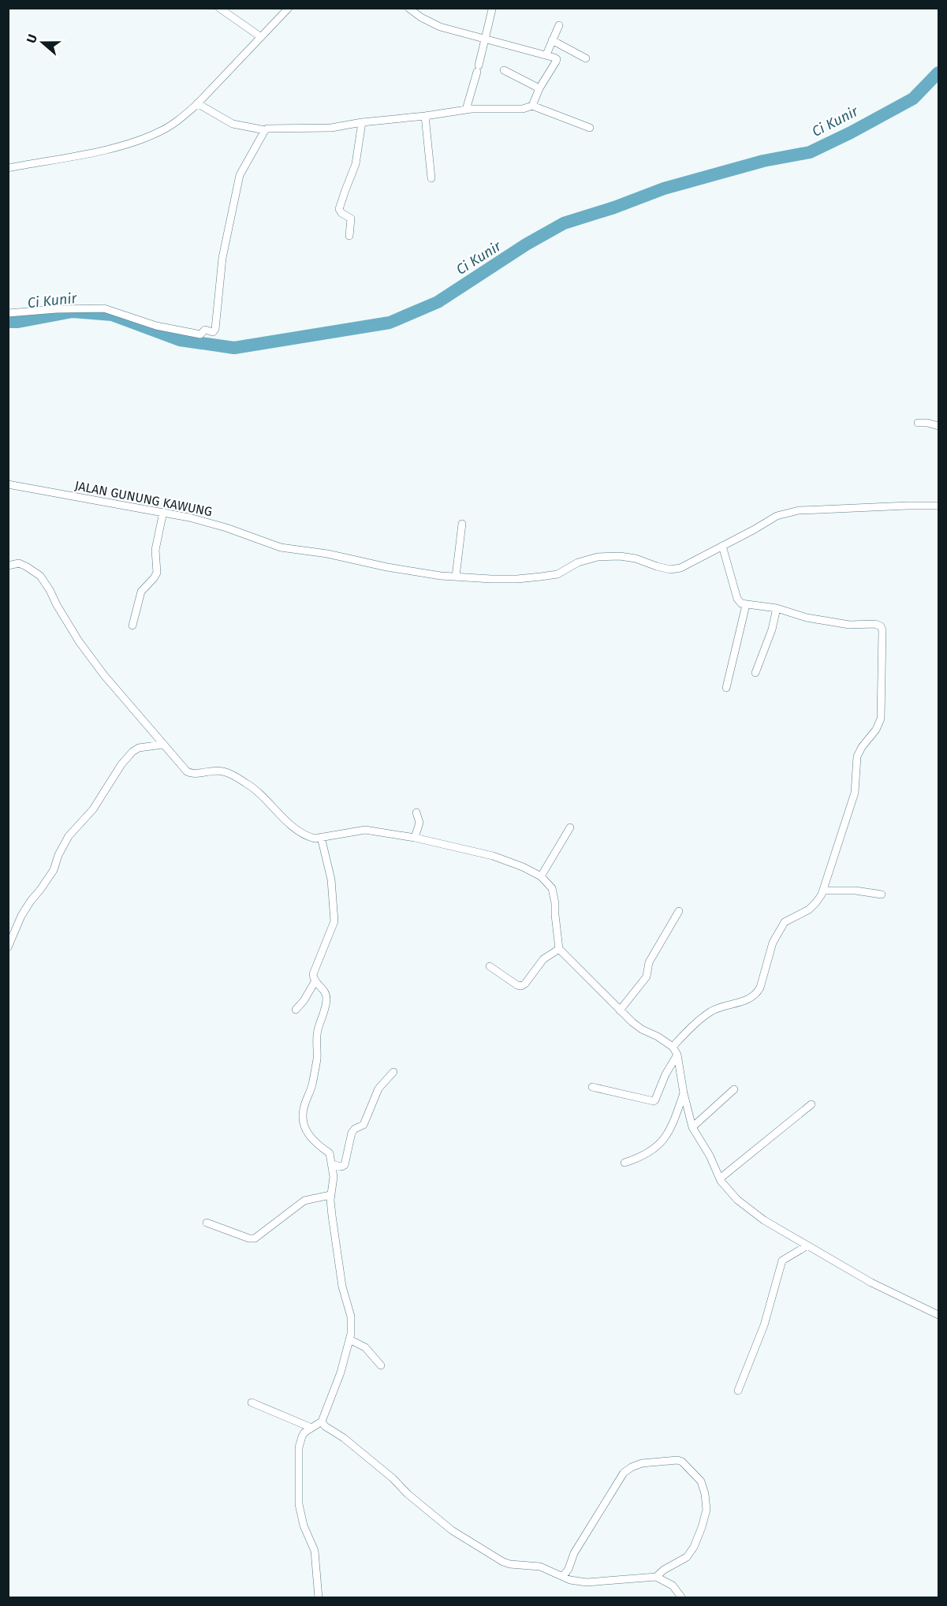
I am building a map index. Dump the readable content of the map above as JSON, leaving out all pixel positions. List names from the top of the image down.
{
  "streets": {
    "street": ["JALAN GUNUNG KAWUNG"]
  },
  "water": ["Ci Kunir"],
  "north": "left"
}
